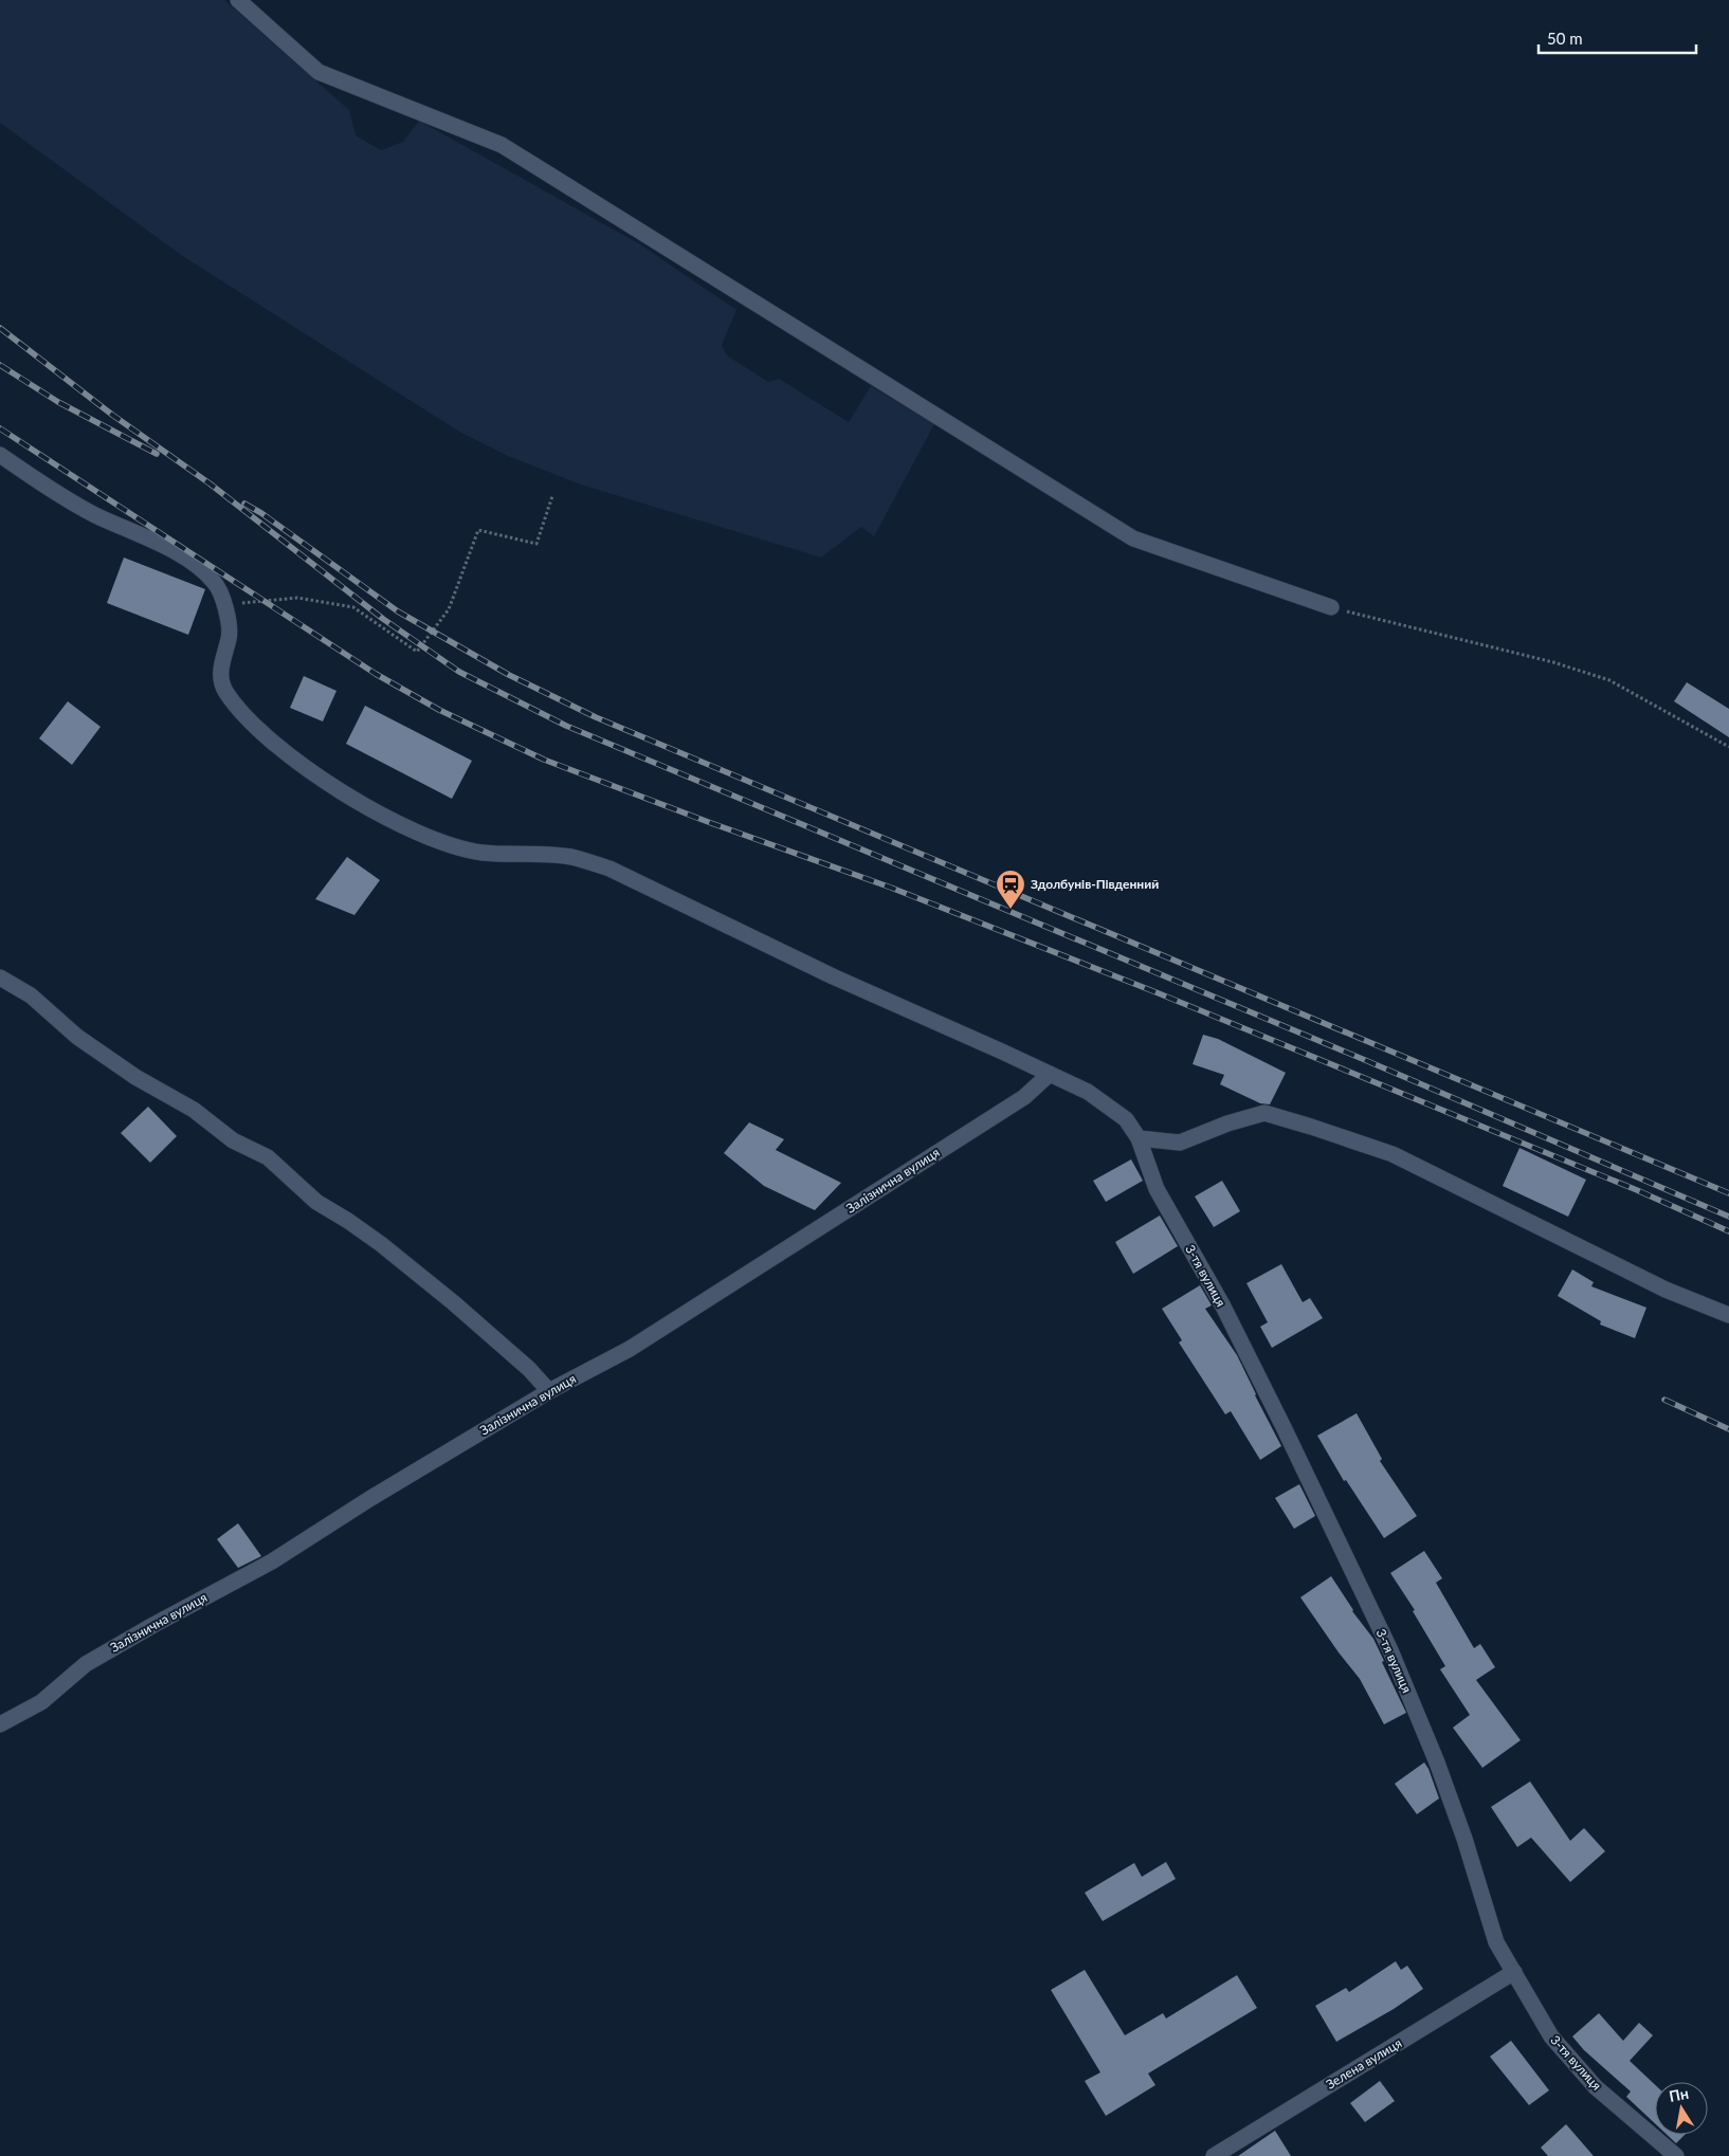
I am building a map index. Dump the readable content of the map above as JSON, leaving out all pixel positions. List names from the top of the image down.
{
  "streets": {
    "street": ["Залізнична вулиця", "3-тя вулиця", "Зелена вулиця"]
  },
  "crossings": [
    ["Залізнична вулиця", "3-тя вулиця"],
    ["3-тя вулиця", "Зелена вулиця"]
  ],
  "places": {
    "station": ["Здолбунів-Південний"]
  },
  "scale_bar": "50 m",
  "north": "top"
}
